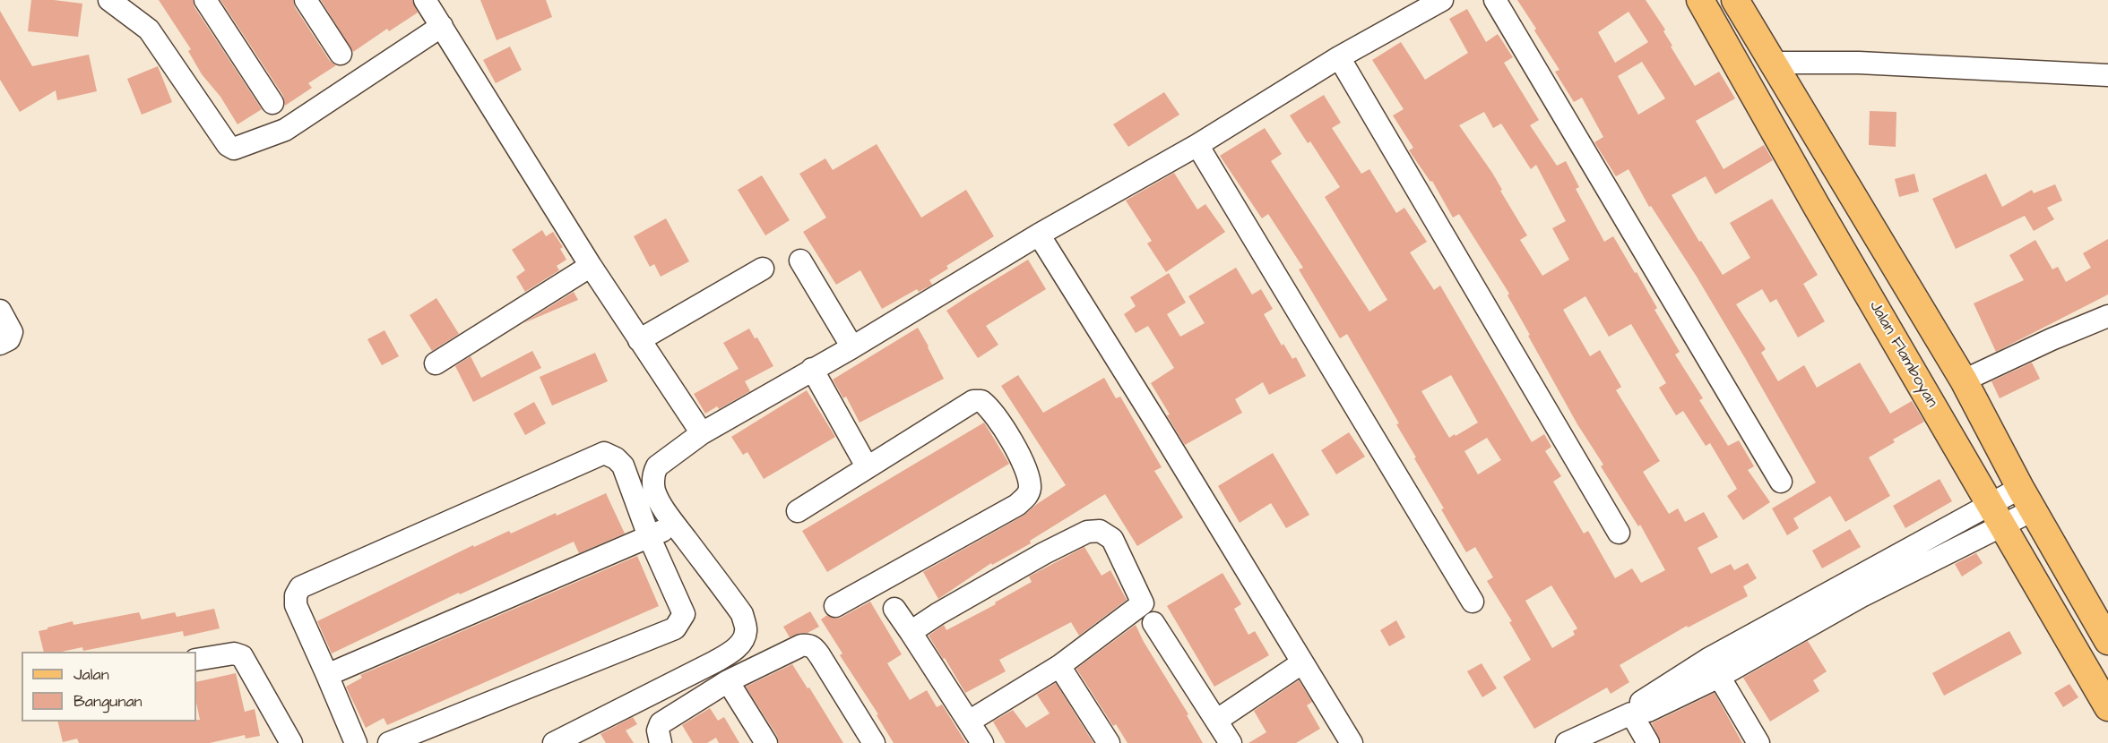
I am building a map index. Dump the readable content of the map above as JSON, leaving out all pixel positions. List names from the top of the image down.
{
  "streets": {
    "main road": ["Jalan Flamboyan"]
  },
  "legend": ["Jalan", "Bangunan"]
}
